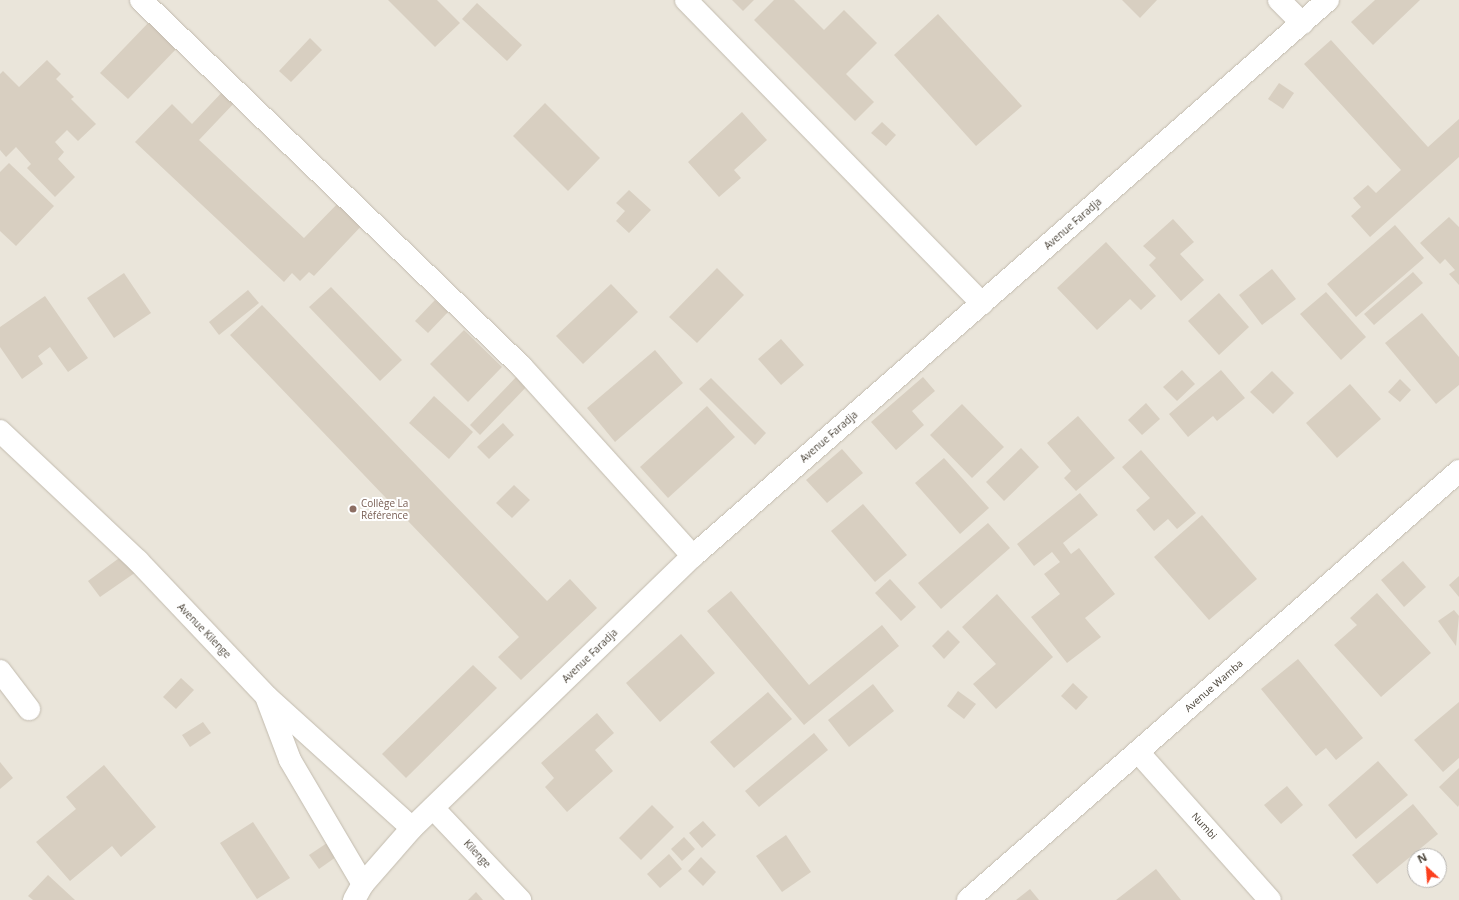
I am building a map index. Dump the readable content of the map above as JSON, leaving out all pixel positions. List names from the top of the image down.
{
  "streets": {
    "street": [
      "Avenue Faradja",
      "Avenue Kilenge",
      "Avenue Wamba",
      "Numbi",
      "Kilenge"
    ]
  },
  "crossings": [
    ["Avenue Faradja", "Avenue Kilenge"],
    ["Avenue Faradja", "Kilenge"],
    ["Avenue Wamba", "Numbi"]
  ],
  "places": ["Collège La Référence"],
  "north": "top left"
}
